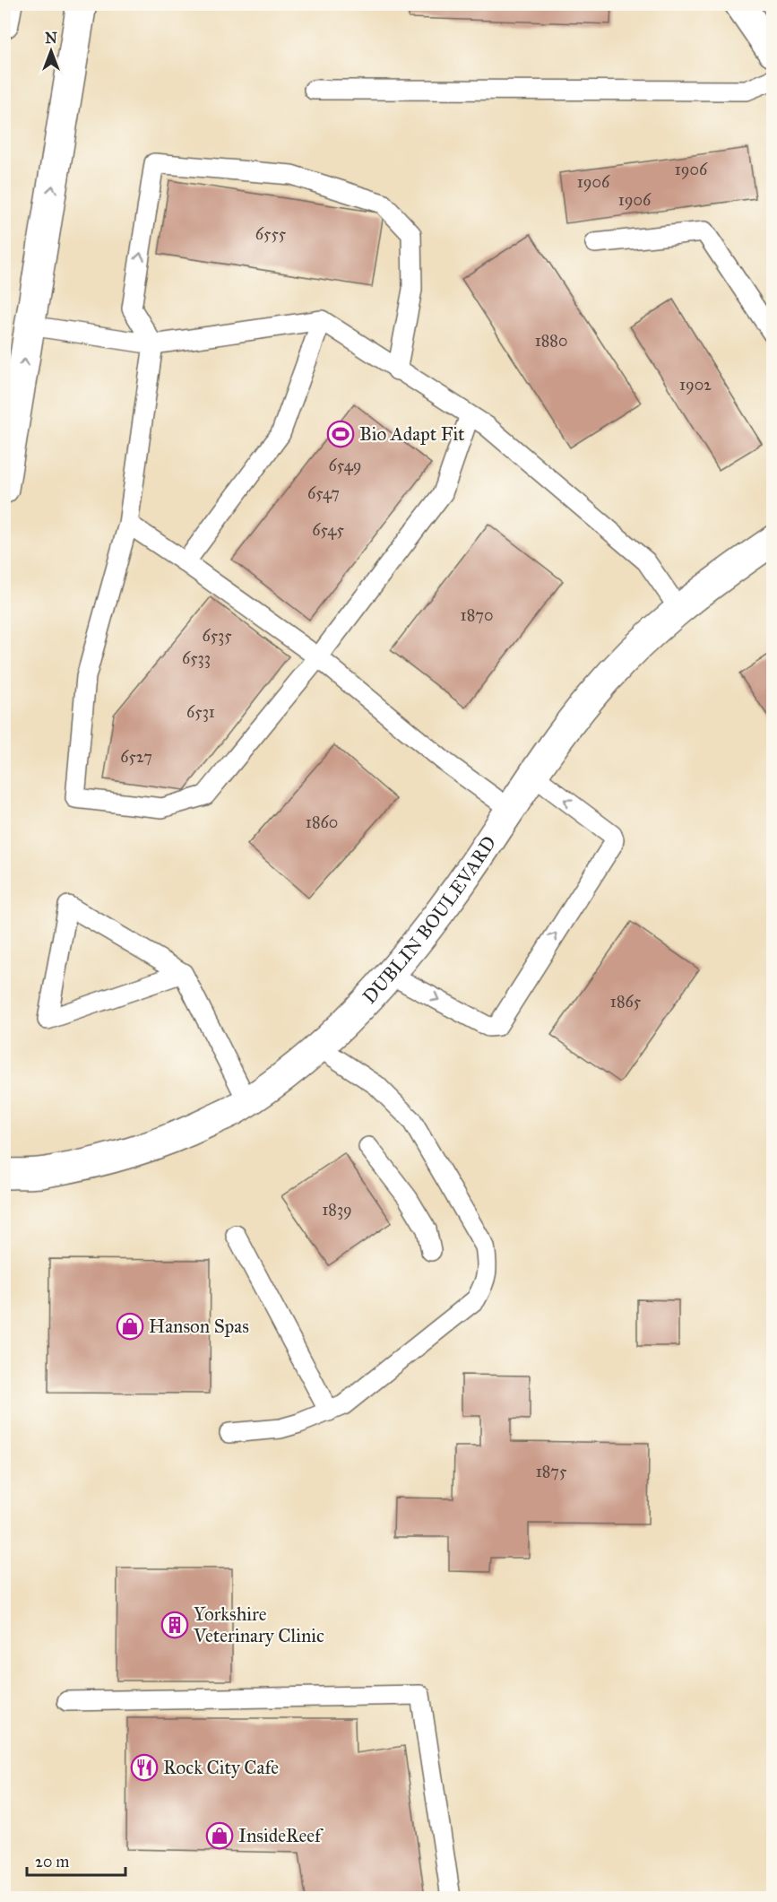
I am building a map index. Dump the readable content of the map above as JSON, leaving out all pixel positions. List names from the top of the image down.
{
  "streets": {
    "main road": ["DUBLIN BOULEVARD"]
  },
  "places": {
    "sports": ["Bio Adapt Fit"],
    "shop": ["Hanson Spas", "InsideReef"],
    "building": ["Yorkshire Veterinary Clinic"],
    "restaurant": ["Rock City Cafe"]
  },
  "house_numbers": [
    "1906",
    "1906",
    "1906",
    "6555",
    "1880",
    "1902",
    "6549",
    "6547",
    "6545",
    "1870",
    "6535",
    "6533",
    "6531",
    "6527",
    "1860",
    "1865",
    "1839",
    "1875"
  ],
  "scale_bar": "20 m",
  "north": "top"
}
